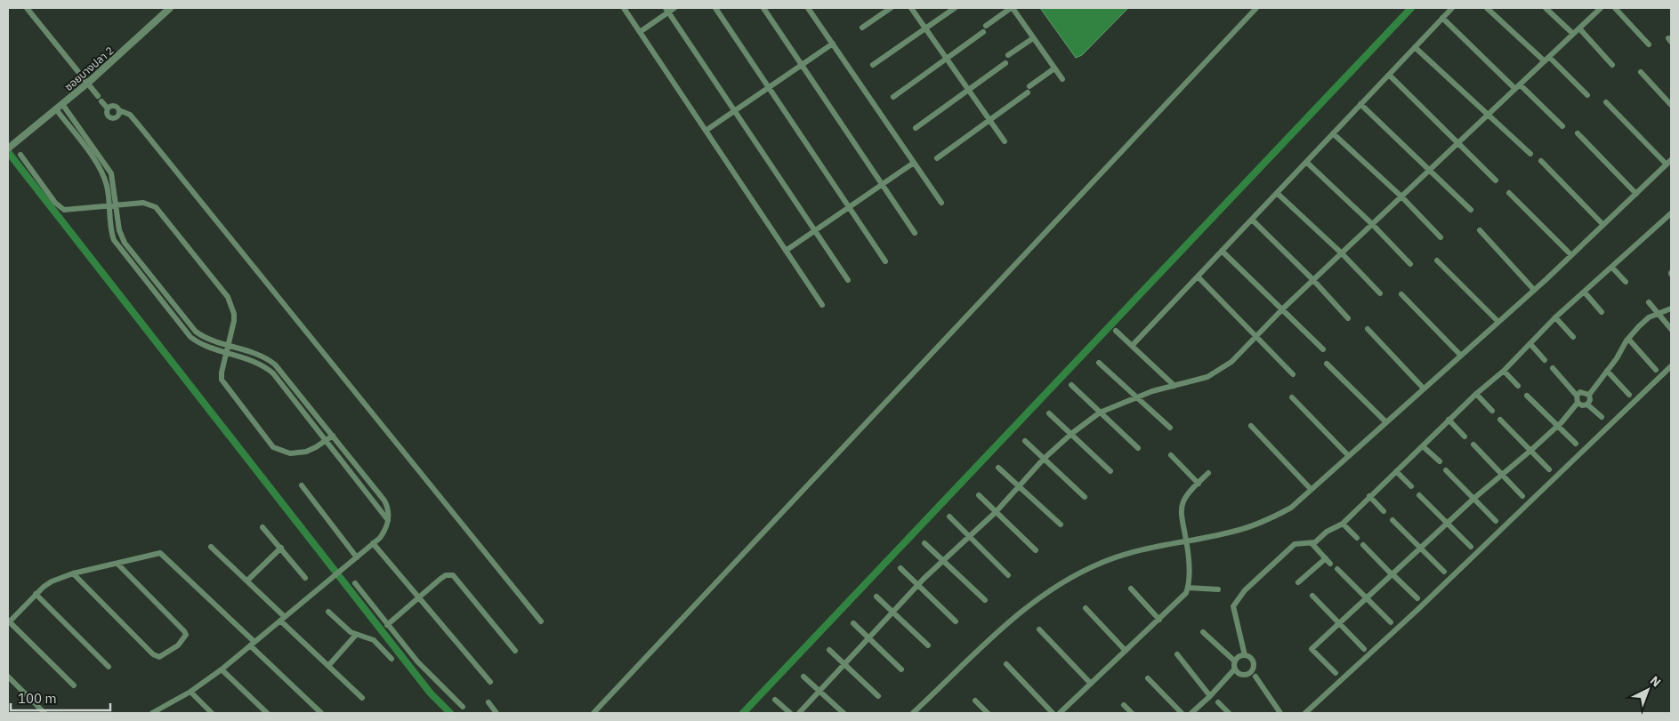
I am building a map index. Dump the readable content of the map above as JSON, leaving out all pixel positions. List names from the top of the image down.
{
  "streets": {
    "street": ["ซอยบางปลา 2"]
  },
  "scale_bar": "100 m",
  "north": "top right"
}
